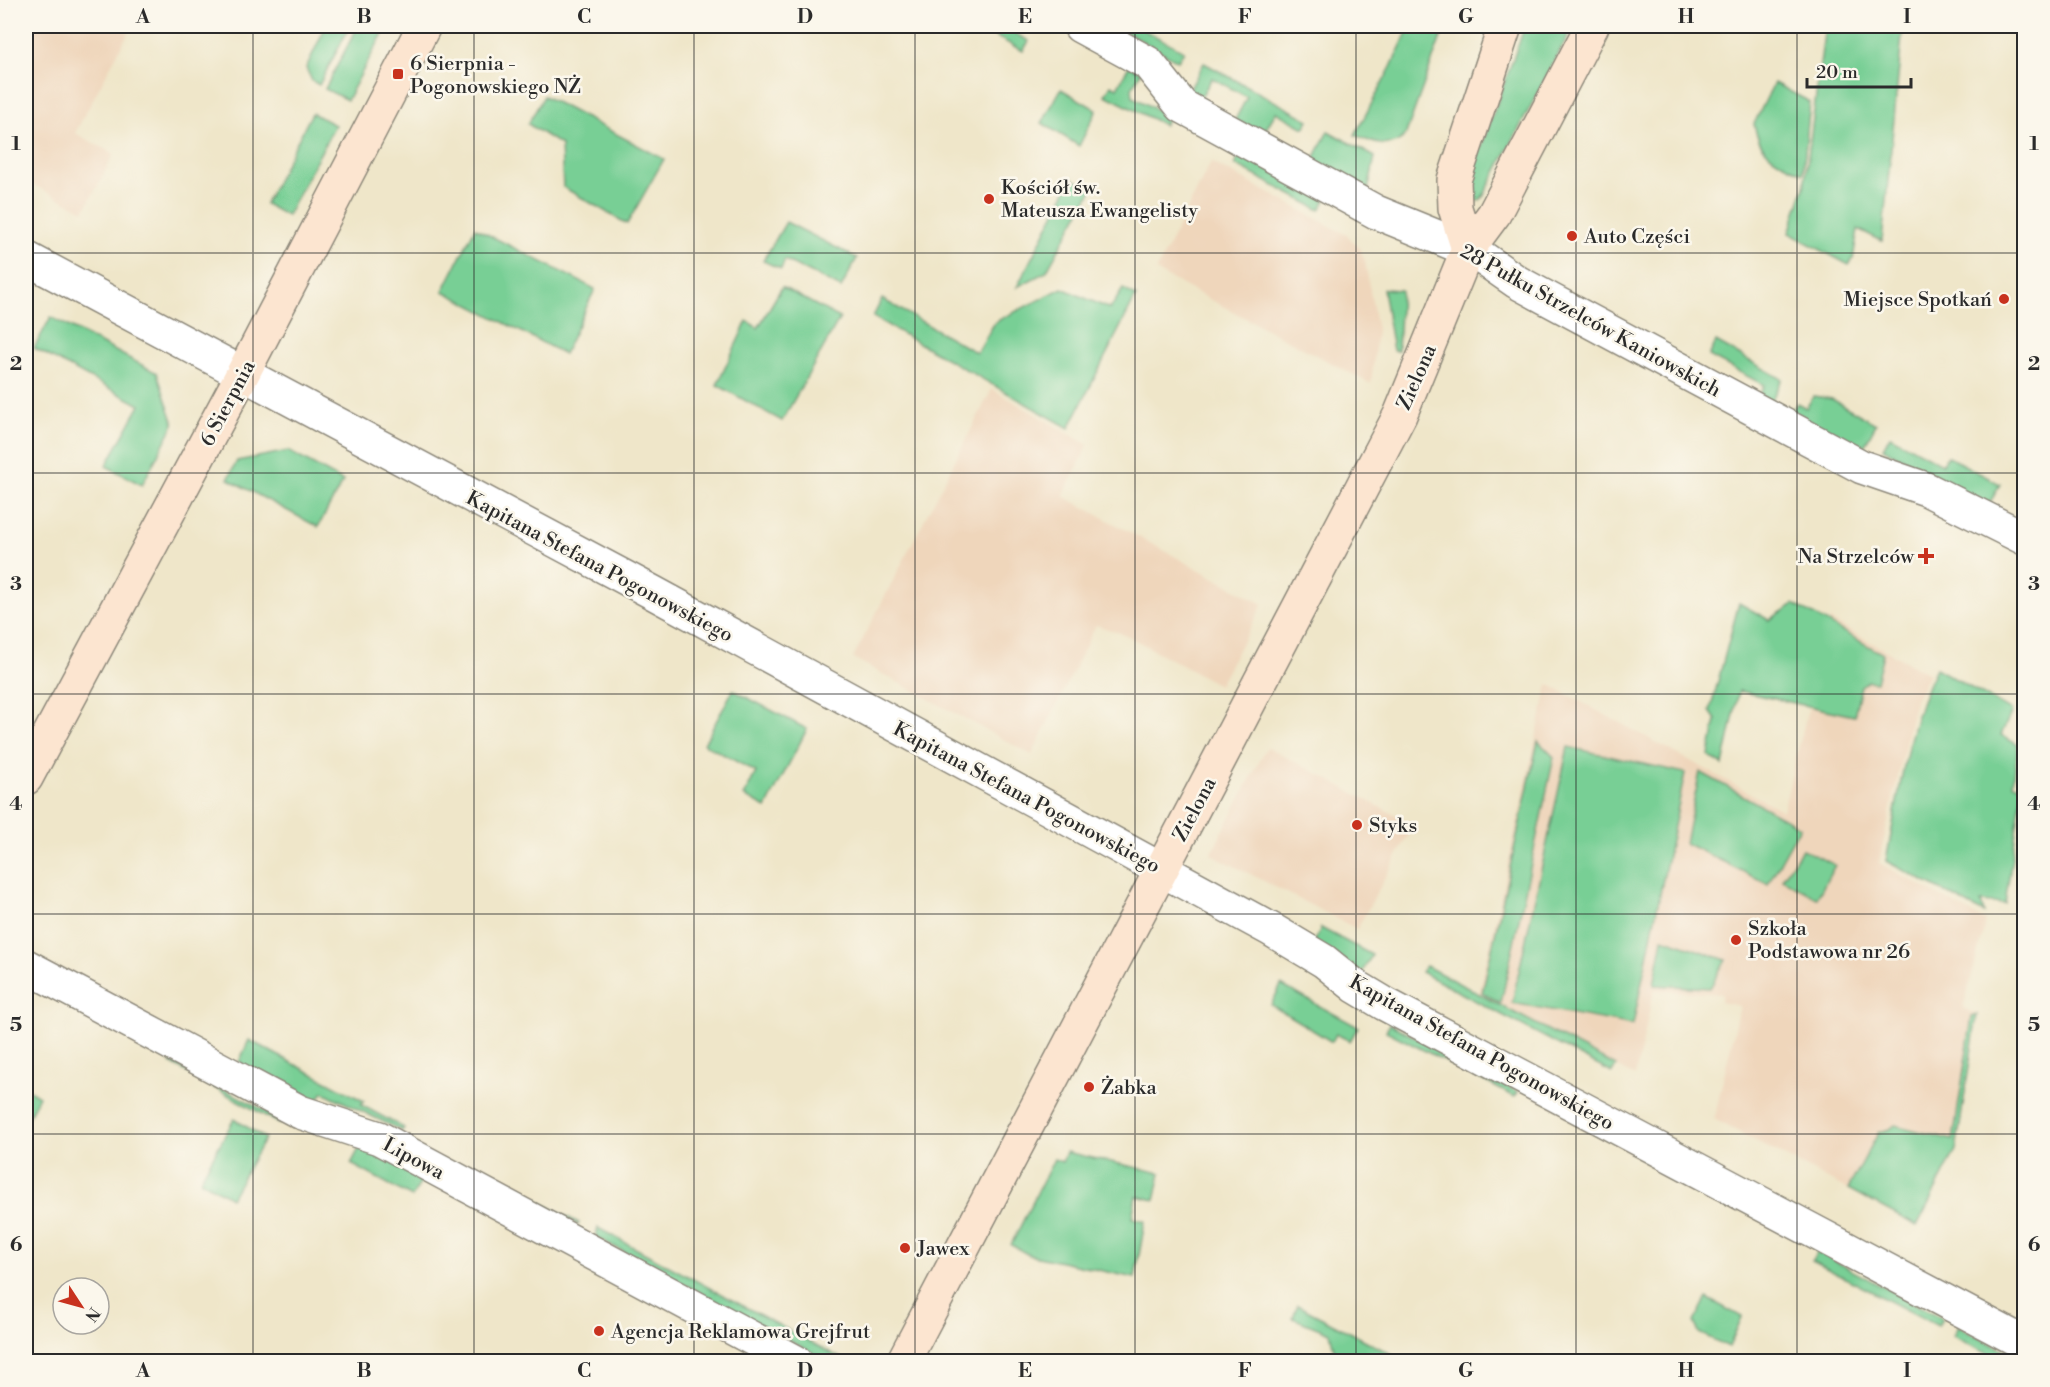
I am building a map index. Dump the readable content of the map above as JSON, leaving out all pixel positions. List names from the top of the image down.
{
  "streets": {
    "street": [
      "28 Pułku Strzelców Kaniowskich",
      "Zielona",
      "6 Sierpnia",
      "Kapitana Stefana Pogonowskiego",
      "Lipowa"
    ]
  },
  "crossings": [
    ["28 Pułku Strzelców Kaniowskich", "Zielona"],
    ["Zielona", "Kapitana Stefana Pogonowskiego"],
    ["6 Sierpnia", "Kapitana Stefana Pogonowskiego"]
  ],
  "places": {
    "transit": ["6 Sierpnia - Pogonowskiego NŻ"],
    "other": [
      "Kościół św. Mateusza Ewangelisty",
      "Auto Części",
      "Miejsce Spotkań",
      "Styks",
      "Szkoła Podstawowa nr 26",
      "Żabka",
      "Jawex",
      "Agencja Reklamowa Grejfrut"
    ],
    "health": ["Na Strzelców"]
  },
  "scale_bar": "20 m",
  "north": "bottom right",
  "grid": {
    "columns": [
      "A",
      "B",
      "C",
      "D",
      "E",
      "F",
      "G",
      "H",
      "I"
    ],
    "rows": [
      "1",
      "2",
      "3",
      "4",
      "5",
      "6"
    ]
  }
}
